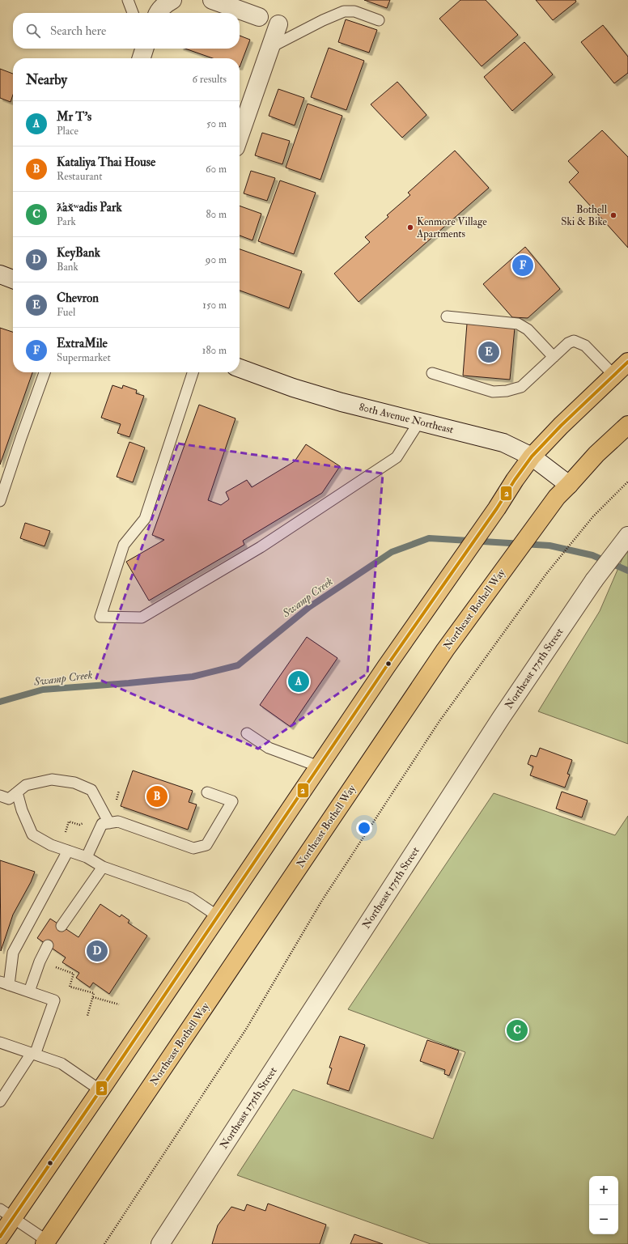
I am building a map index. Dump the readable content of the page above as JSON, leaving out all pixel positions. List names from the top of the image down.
{
  "streets": {
    "main road": ["Northeast Bothell Way"],
    "street": ["80th Avenue Northeast", "Northeast 175th Street"]
  },
  "crossings": [
    ["80th Avenue Northeast", "Northeast Bothell Way"]
  ],
  "water": ["Swamp Creek"],
  "places": ["Bothell Ski & Bike", "Kenmore Village Apartments"],
  "lines": ["transit line 2"],
  "page": {
    "search": "Search here",
    "heading": ["Nearby", "6 results"],
    "list": [
      {
        "mark": "A",
        "name": "Mr T's",
        "note": "Place",
        "value": "50 m"
      },
      {
        "mark": "B",
        "name": "Kataliya Thai House",
        "note": "Restaurant",
        "value": "60 m"
      },
      {
        "mark": "C",
        "name": "ƛ̕ax̌ʷadis Park",
        "note": "Park",
        "value": "80 m"
      },
      {
        "mark": "D",
        "name": "KeyBank",
        "note": "Bank",
        "value": "90 m"
      },
      {
        "mark": "E",
        "name": "Chevron",
        "note": "Fuel",
        "value": "150 m"
      },
      {
        "mark": "F",
        "name": "ExtraMile",
        "note": "Supermarket",
        "value": "180 m"
      }
    ],
    "pins": [
      "F",
      "E",
      "A",
      "B",
      "D",
      "C"
    ],
    "map_buttons": ["+", "−"]
  }
}
